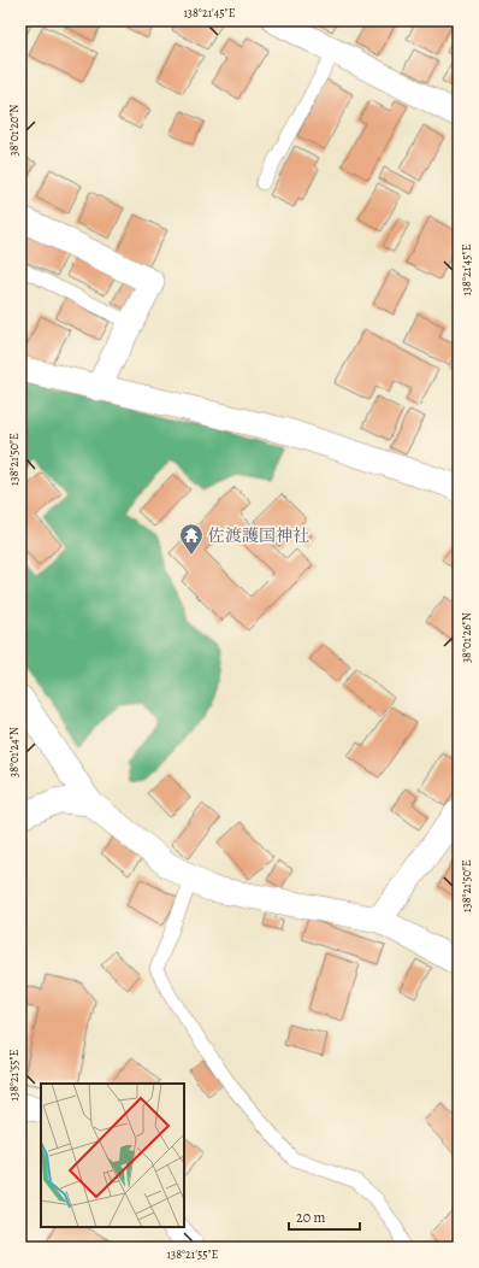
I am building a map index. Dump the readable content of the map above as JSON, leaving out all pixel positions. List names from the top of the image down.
{
  "places": {
    "temple": ["佐渡護国神社"]
  },
  "scale_bar": "20 m",
  "coordinates": [
    "138°21'45\"E",
    "38°01'20\"N",
    "138°21'50\"E",
    "38°01'26\"N",
    "38°01'24\"N",
    "138°21'55\"E"
  ]
}
